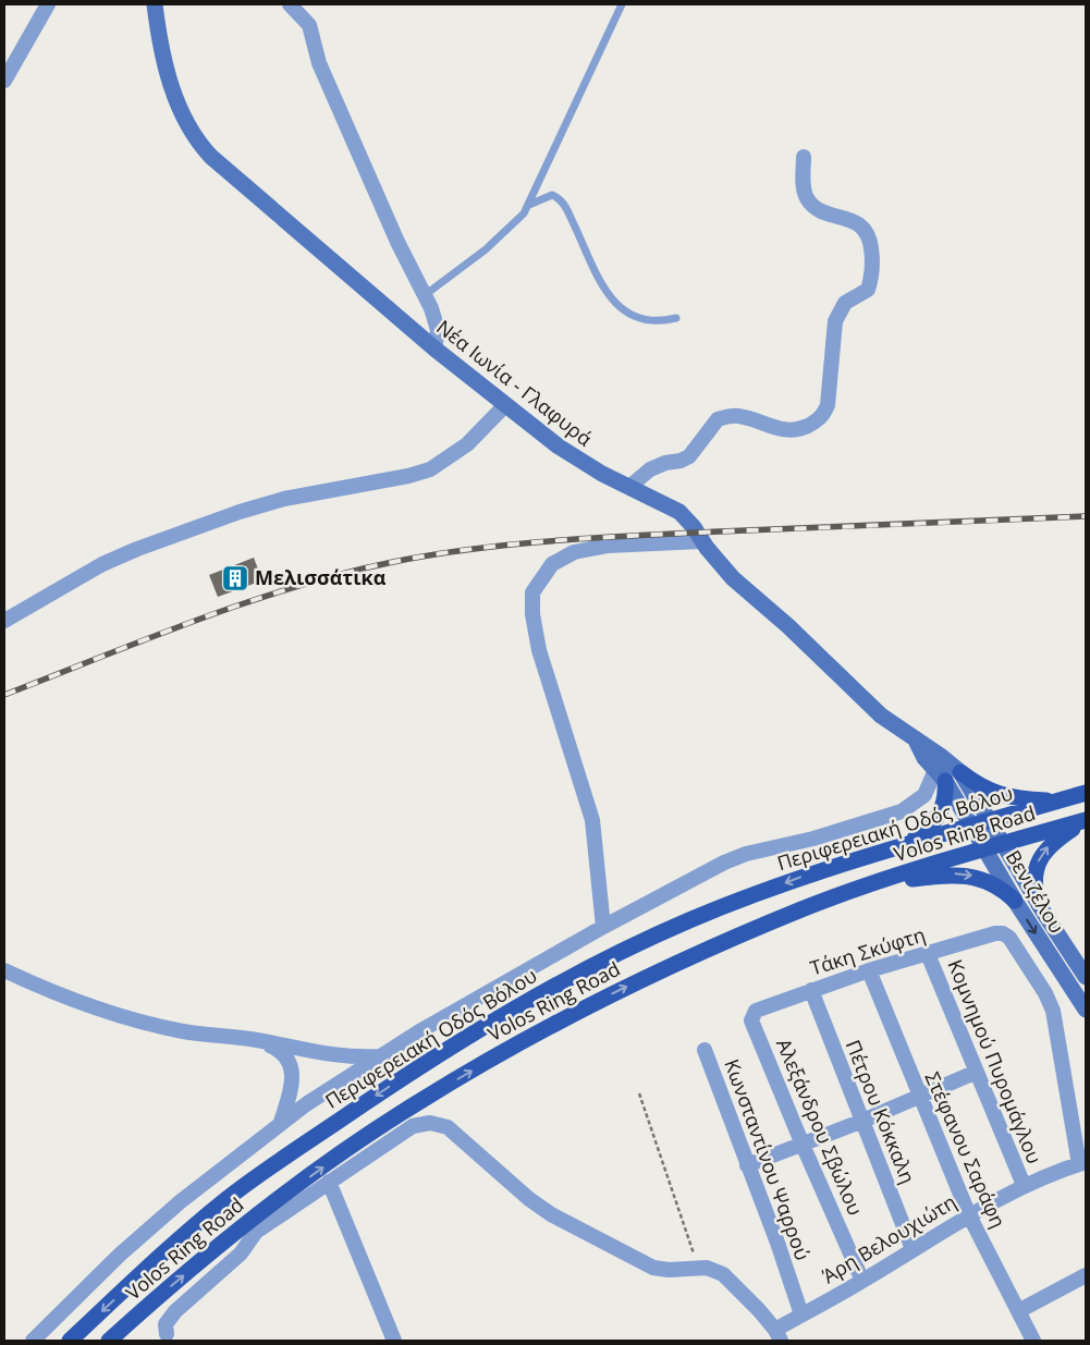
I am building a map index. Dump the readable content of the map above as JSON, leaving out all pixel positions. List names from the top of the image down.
{
  "streets": {
    "main road": [
      "Νέα Ιωνία - Γλαφυρά",
      "Περιφερειακή Οδός Βόλου",
      "Volos Ring Road",
      "Βενιζέλου"
    ],
    "street": [
      "Τάκη Σκύφτη",
      "Κομνημού Πυρομάγλου",
      "Πέτρου Κόκκαλη",
      "Αλεξάνδρου Σβώλου",
      "Στέφανου Σαράφη",
      "Κωνσταντίνου Ψαρρού",
      "Άρη Βελουχιώτη"
    ]
  },
  "crossings": [
    ["Νέα Ιωνία - Γλαφυρά", "Περιφερειακή Οδός Βόλου"],
    ["Νέα Ιωνία - Γλαφυρά", "Volos Ring Road"],
    ["Νέα Ιωνία - Γλαφυρά", "Βενιζέλου"],
    ["Volos Ring Road", "Βενιζέλου"],
    ["Τάκη Σκύφτη", "Κομνημού Πυρομάγλου"],
    ["Τάκη Σκύφτη", "Πέτρου Κόκκαλη"],
    ["Τάκη Σκύφτη", "Αλεξάνδρου Σβώλου"],
    ["Τάκη Σκύφτη", "Στέφανου Σαράφη"],
    ["Τάκη Σκύφτη", "Άρη Βελουχιώτη"],
    ["Κομνημού Πυρομάγλου", "Άρη Βελουχιώτη"],
    ["Πέτρου Κόκκαλη", "Άρη Βελουχιώτη"],
    ["Αλεξάνδρου Σβώλου", "Άρη Βελουχιώτη"],
    ["Στέφανου Σαράφη", "Άρη Βελουχιώτη"],
    ["Κωνσταντίνου Ψαρρού", "Άρη Βελουχιώτη"]
  ],
  "one_way": ["Περιφερειακή Οδός Βόλου", "Volos Ring Road"],
  "places": {
    "building": ["Μελισσάτικα"]
  }
}
